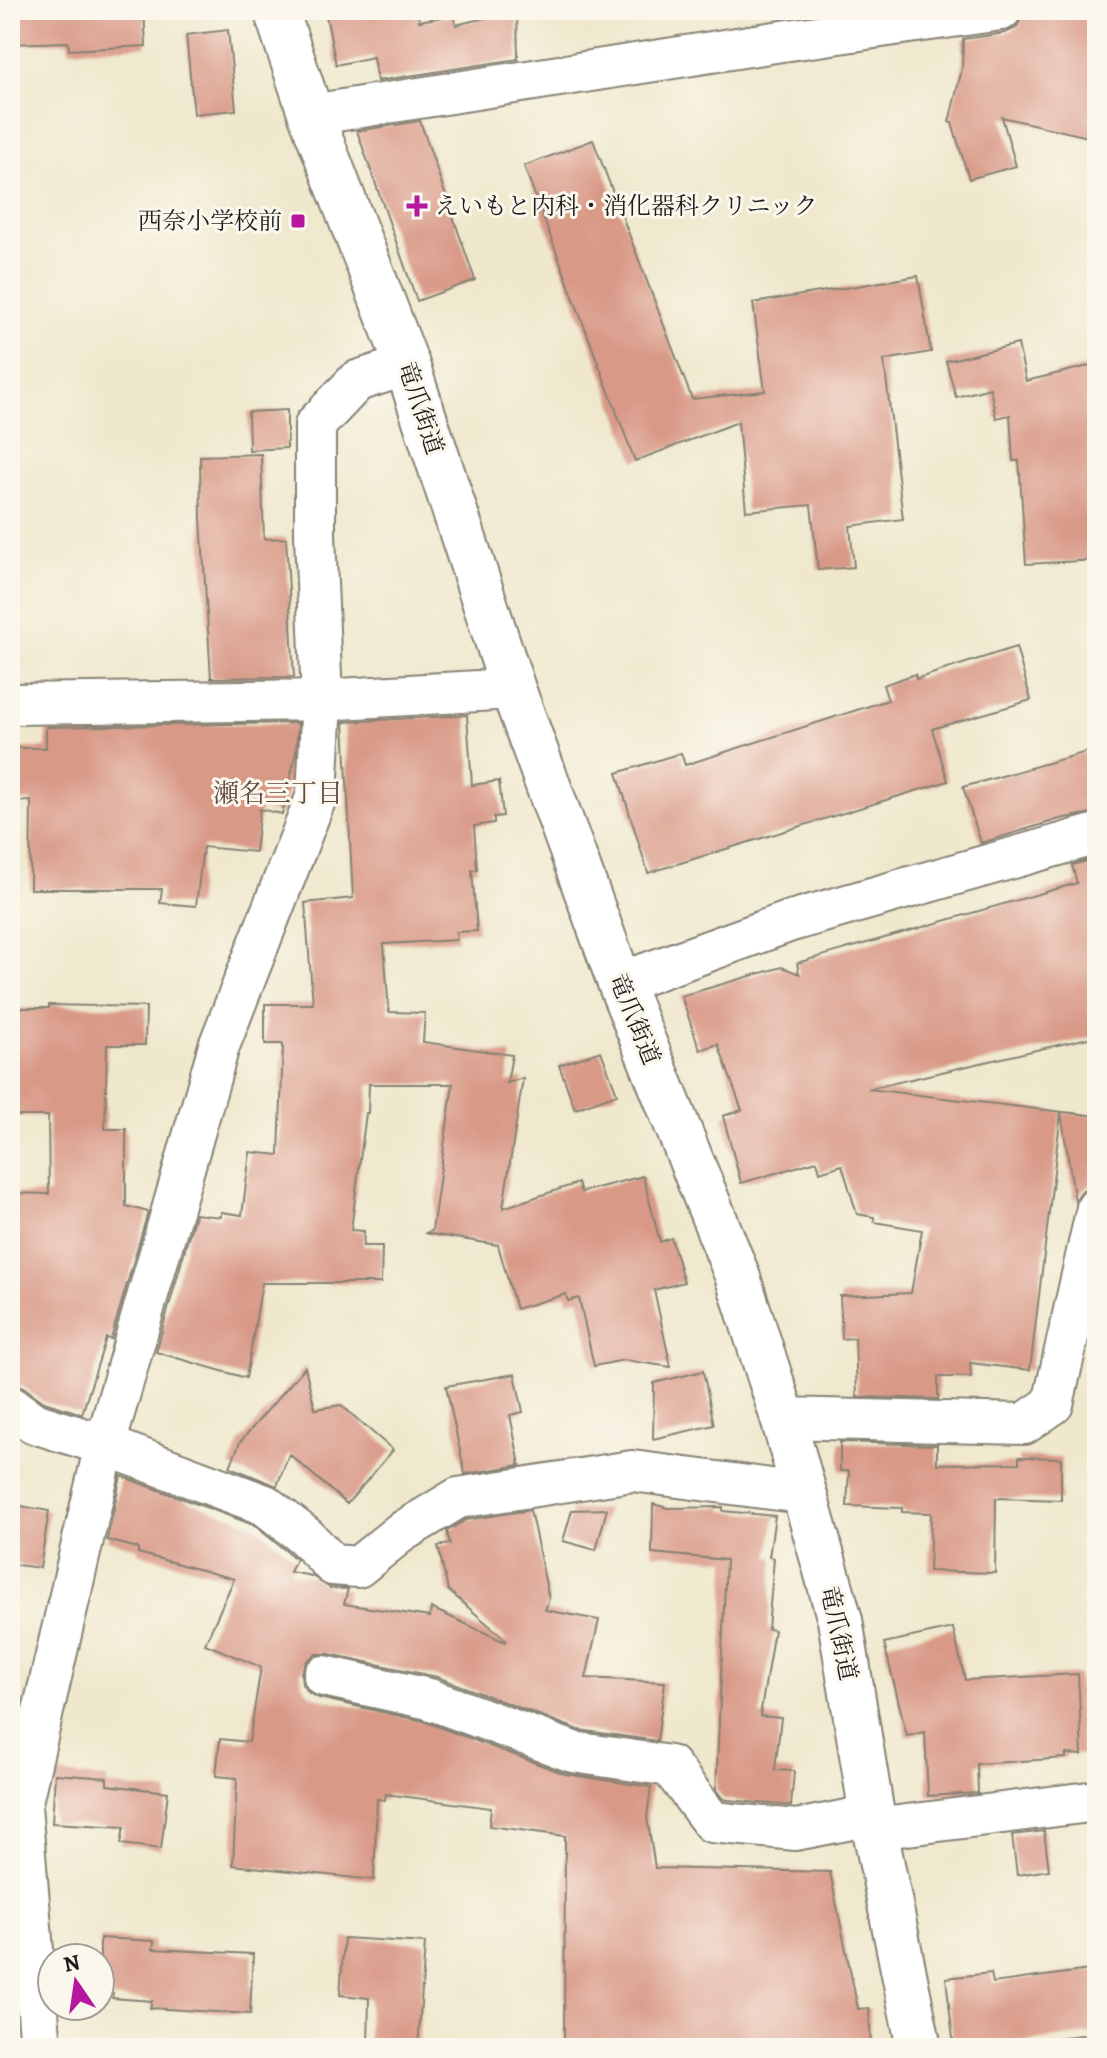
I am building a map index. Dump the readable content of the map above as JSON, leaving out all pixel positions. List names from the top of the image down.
{
  "streets": {
    "main road": ["竜爪街道"]
  },
  "districts": ["瀬名三丁目"],
  "places": {
    "health": ["えいもと内科・消化器科クリニック"],
    "transit": ["西奈小学校前"]
  },
  "north": "top"
}
